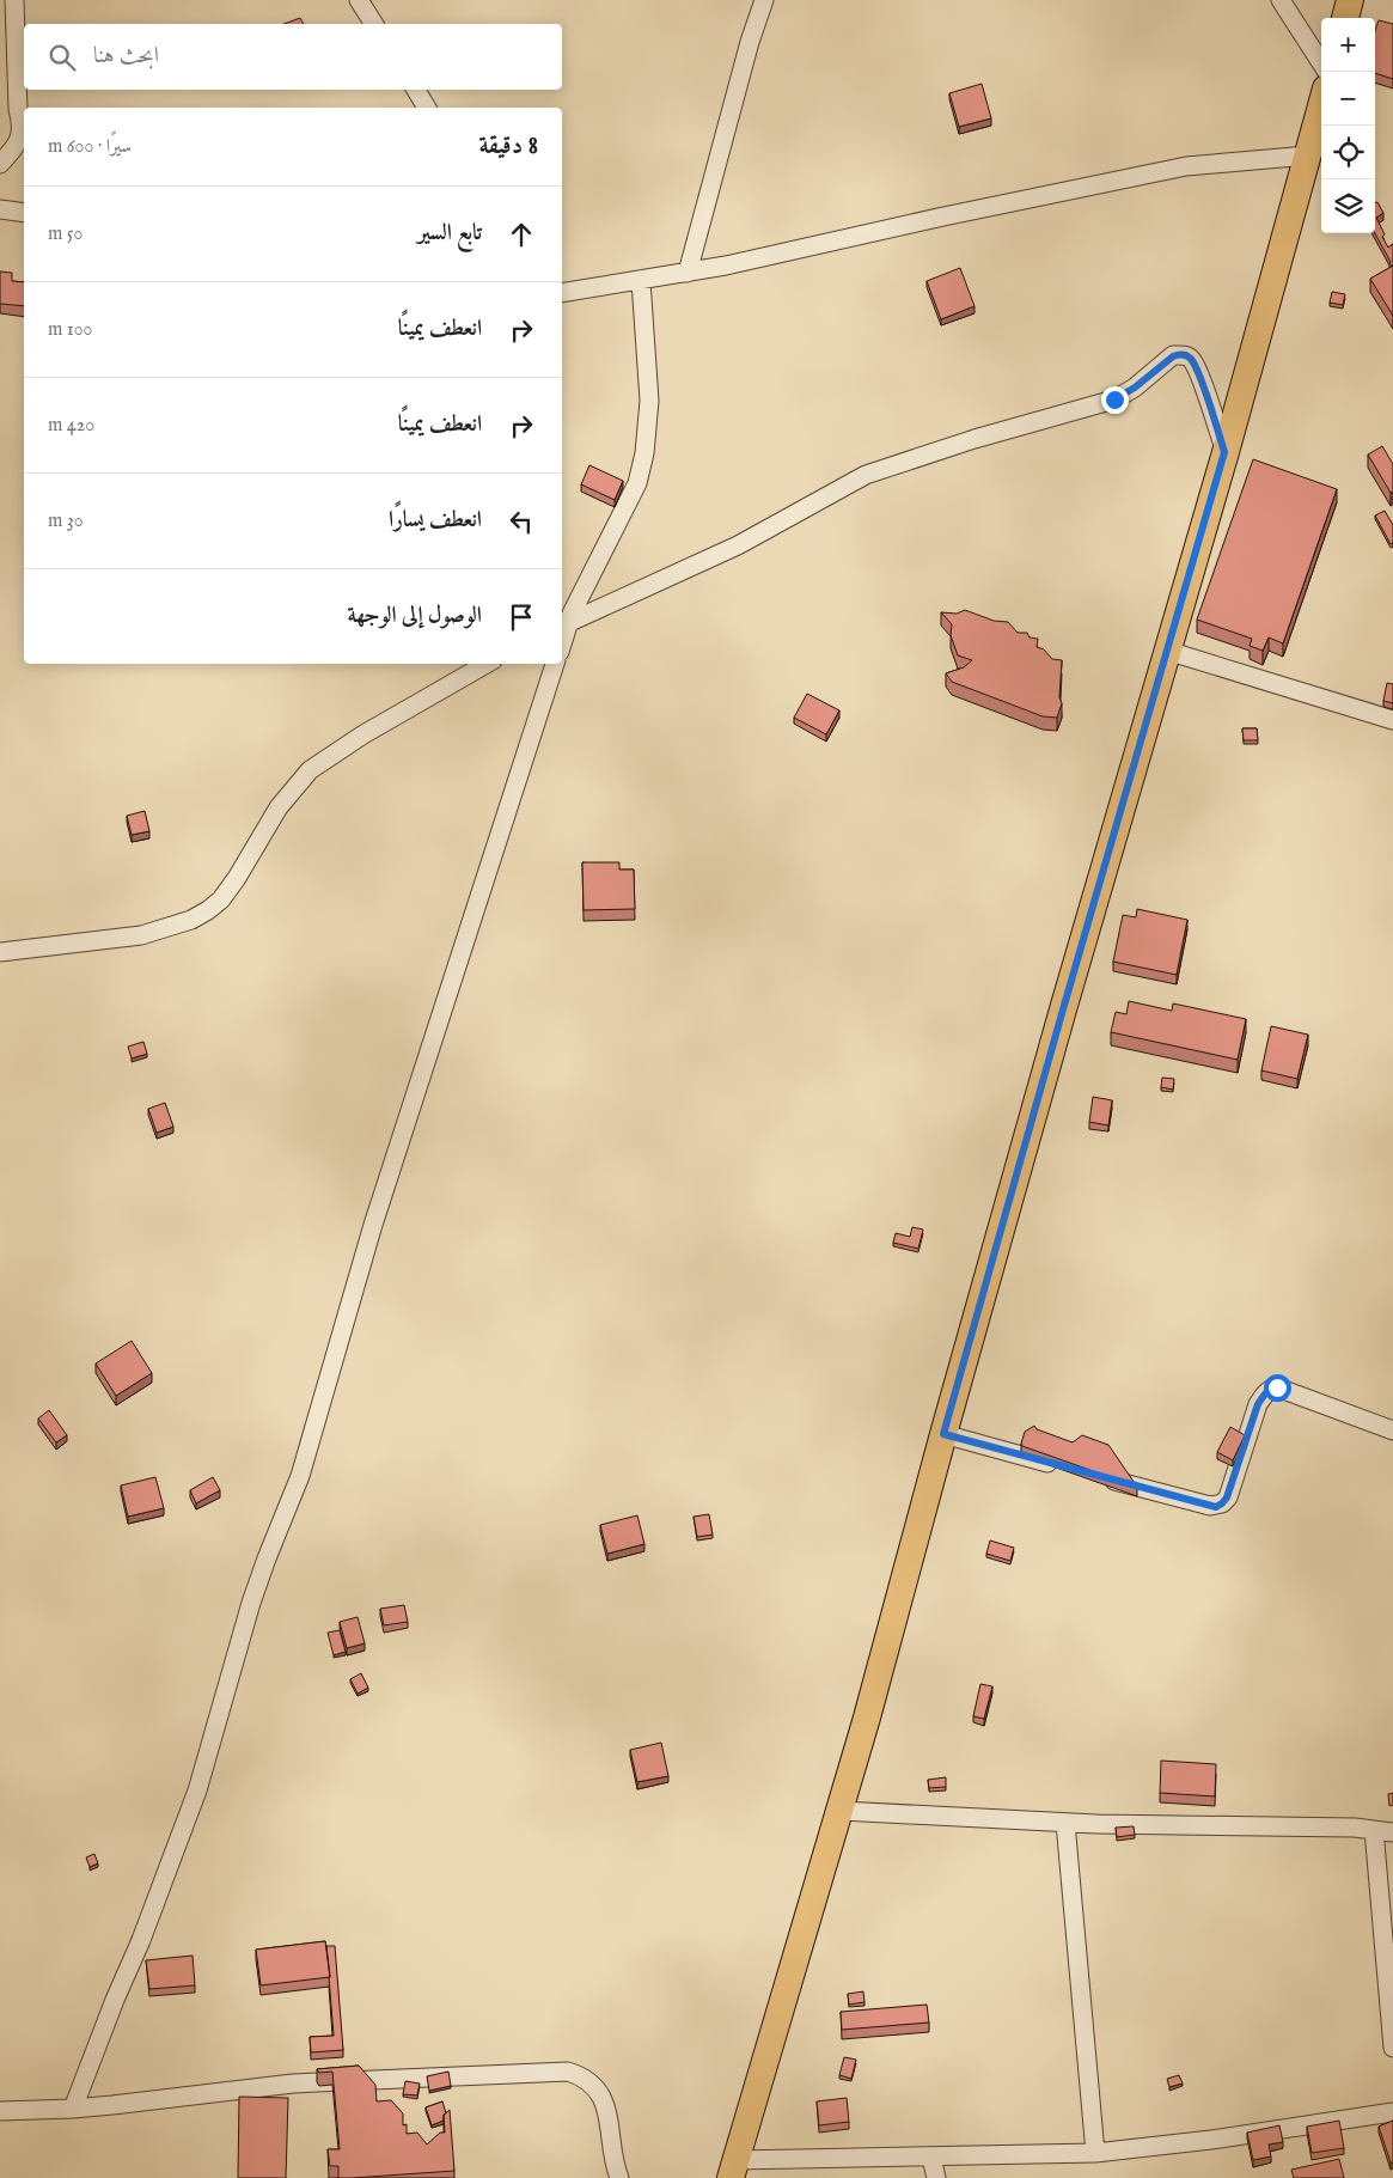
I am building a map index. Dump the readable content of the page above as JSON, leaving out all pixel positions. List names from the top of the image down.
{
  "page": {
    "map_buttons": ["+", "−"],
    "search": "ابحث هنا",
    "heading": ["8 دقيقة", "سيرًا · 600 m"],
    "list": [
      ["تابع السير", "50 m"],
      ["انعطف يمينًا", "100 m"],
      ["انعطف يمينًا", "420 m"],
      ["انعطف يسارًا", "30 m"],
      "الوصول إلى الوجهة"
    ]
  }
}
